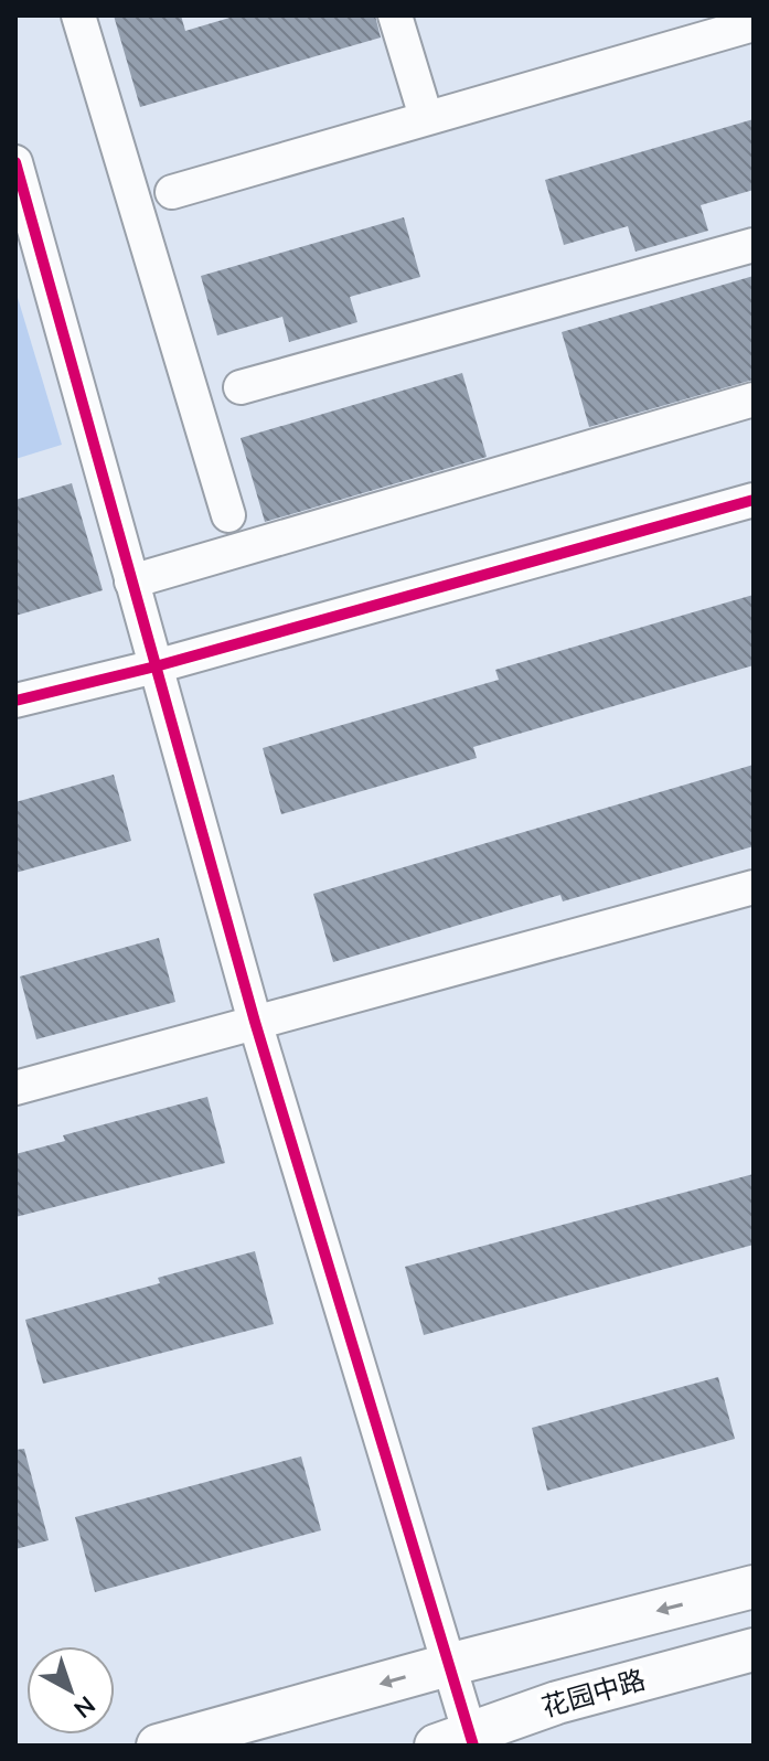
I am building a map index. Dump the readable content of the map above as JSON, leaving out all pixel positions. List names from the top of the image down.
{
  "streets": {
    "main road": ["花园中路"]
  },
  "north": "bottom right"
}
